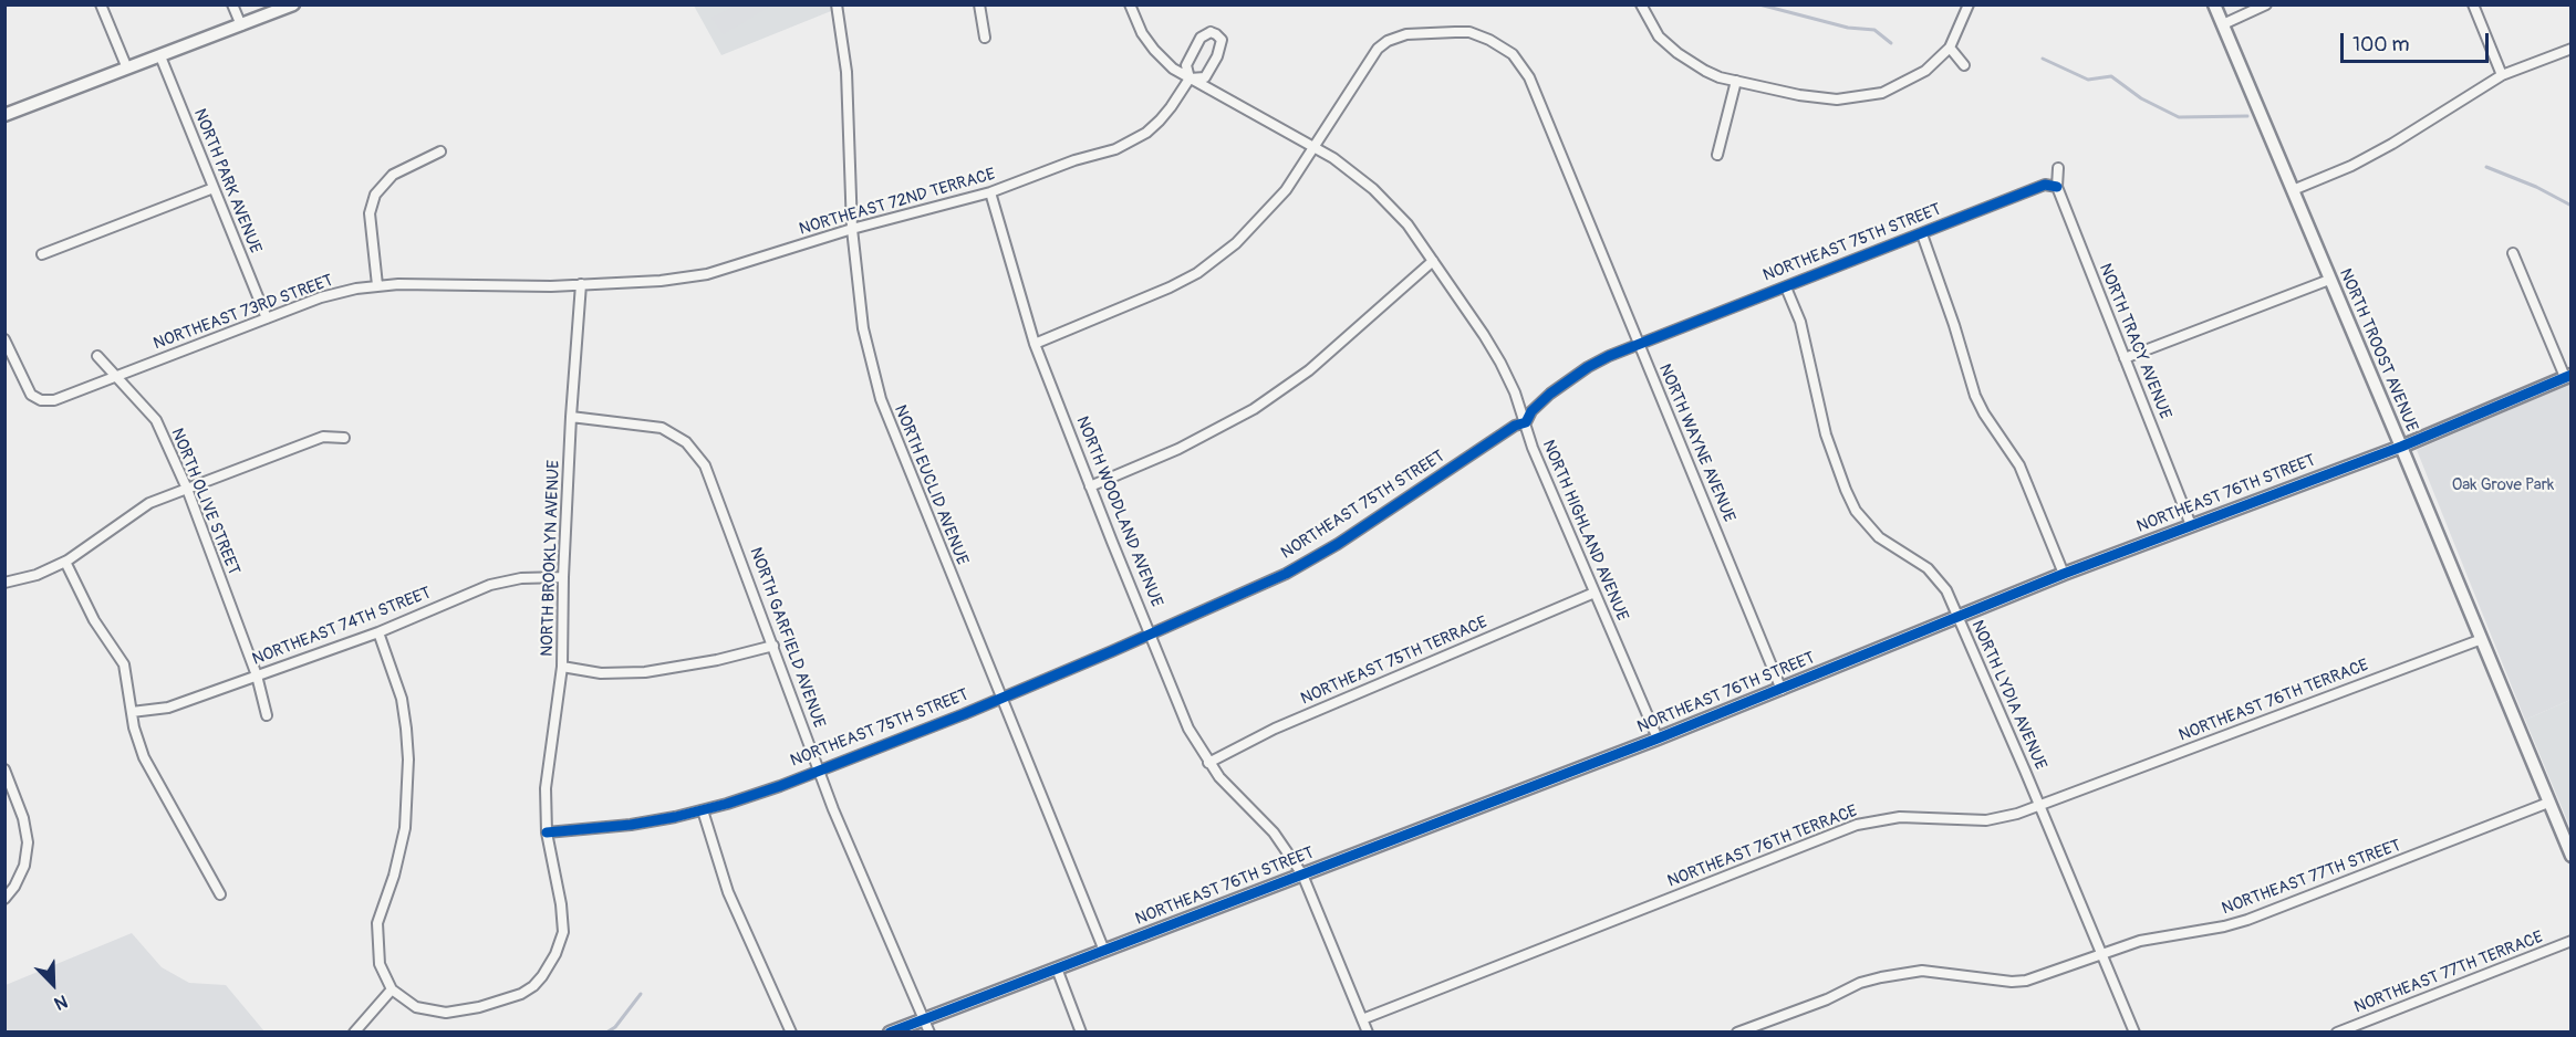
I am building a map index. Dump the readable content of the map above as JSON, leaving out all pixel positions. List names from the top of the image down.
{
  "streets": {
    "street": [
      "NORTH PARK AVENUE",
      "NORTHEAST 72ND TERRACE",
      "NORTHEAST 75TH STREET",
      "NORTHEAST 73RD STREET",
      "NORTH TRACY AVENUE",
      "NORTH TROOST AVENUE",
      "NORTH WAYNE AVENUE",
      "NORTH EUCLID AVENUE",
      "NORTHEAST 76TH STREET",
      "NORTH OLIVE STREET",
      "NORTH WOODLAND AVENUE",
      "NORTH HIGHLAND AVENUE",
      "NORTH BROOKLYN AVENUE",
      "NORTHEAST 74TH STREET",
      "NORTH GARFIELD AVENUE",
      "NORTHEAST 75TH TERRACE",
      "NORTH LYDIA AVENUE",
      "NORTHEAST 76TH TERRACE",
      "NORTHEAST 77TH STREET",
      "NORTHEAST 77TH TERRACE"
    ]
  },
  "crossings": [
    ["NORTH PARK AVENUE", "NORTHEAST 73RD STREET"],
    ["NORTHEAST 72ND TERRACE", "NORTHEAST 73RD STREET"],
    ["NORTHEAST 72ND TERRACE", "NORTH EUCLID AVENUE"],
    ["NORTHEAST 72ND TERRACE", "NORTH WOODLAND AVENUE"],
    ["NORTHEAST 72ND TERRACE", "NORTH HIGHLAND AVENUE"],
    ["NORTHEAST 72ND TERRACE", "NORTH BROOKLYN AVENUE"],
    ["NORTHEAST 75TH STREET", "NORTH TRACY AVENUE"],
    ["NORTHEAST 75TH STREET", "NORTH WAYNE AVENUE"],
    ["NORTHEAST 75TH STREET", "NORTH EUCLID AVENUE"],
    ["NORTHEAST 75TH STREET", "NORTH WOODLAND AVENUE"],
    ["NORTHEAST 75TH STREET", "NORTH HIGHLAND AVENUE"],
    ["NORTHEAST 75TH STREET", "NORTH BROOKLYN AVENUE"],
    ["NORTHEAST 75TH STREET", "NORTH GARFIELD AVENUE"],
    ["NORTHEAST 75TH STREET", "NORTH LYDIA AVENUE"],
    ["NORTHEAST 73RD STREET", "NORTH OLIVE STREET"],
    ["NORTHEAST 73RD STREET", "NORTH BROOKLYN AVENUE"],
    ["NORTH TRACY AVENUE", "NORTHEAST 76TH STREET"],
    ["NORTH TROOST AVENUE", "NORTHEAST 76TH STREET"],
    ["NORTH TROOST AVENUE", "NORTHEAST 76TH TERRACE"],
    ["NORTH TROOST AVENUE", "NORTHEAST 77TH STREET"],
    ["NORTH WAYNE AVENUE", "NORTHEAST 76TH STREET"],
    ["NORTH WAYNE AVENUE", "NORTH HIGHLAND AVENUE"],
    ["NORTH EUCLID AVENUE", "NORTHEAST 76TH STREET"],
    ["NORTHEAST 76TH STREET", "NORTH WOODLAND AVENUE"],
    ["NORTHEAST 76TH STREET", "NORTH HIGHLAND AVENUE"],
    ["NORTHEAST 76TH STREET", "NORTH GARFIELD AVENUE"],
    ["NORTHEAST 76TH STREET", "NORTH LYDIA AVENUE"],
    ["NORTH OLIVE STREET", "NORTHEAST 74TH STREET"],
    ["NORTH WOODLAND AVENUE", "NORTHEAST 75TH TERRACE"],
    ["NORTH WOODLAND AVENUE", "NORTHEAST 76TH TERRACE"],
    ["NORTH HIGHLAND AVENUE", "NORTHEAST 75TH TERRACE"],
    ["NORTH BROOKLYN AVENUE", "NORTHEAST 74TH STREET"],
    ["NORTH BROOKLYN AVENUE", "NORTH GARFIELD AVENUE"],
    ["NORTH LYDIA AVENUE", "NORTHEAST 76TH TERRACE"],
    ["NORTH LYDIA AVENUE", "NORTHEAST 77TH STREET"]
  ],
  "parks": ["Oak Grove Park"],
  "scale_bar": "100 m",
  "north": "bottom right"
}
